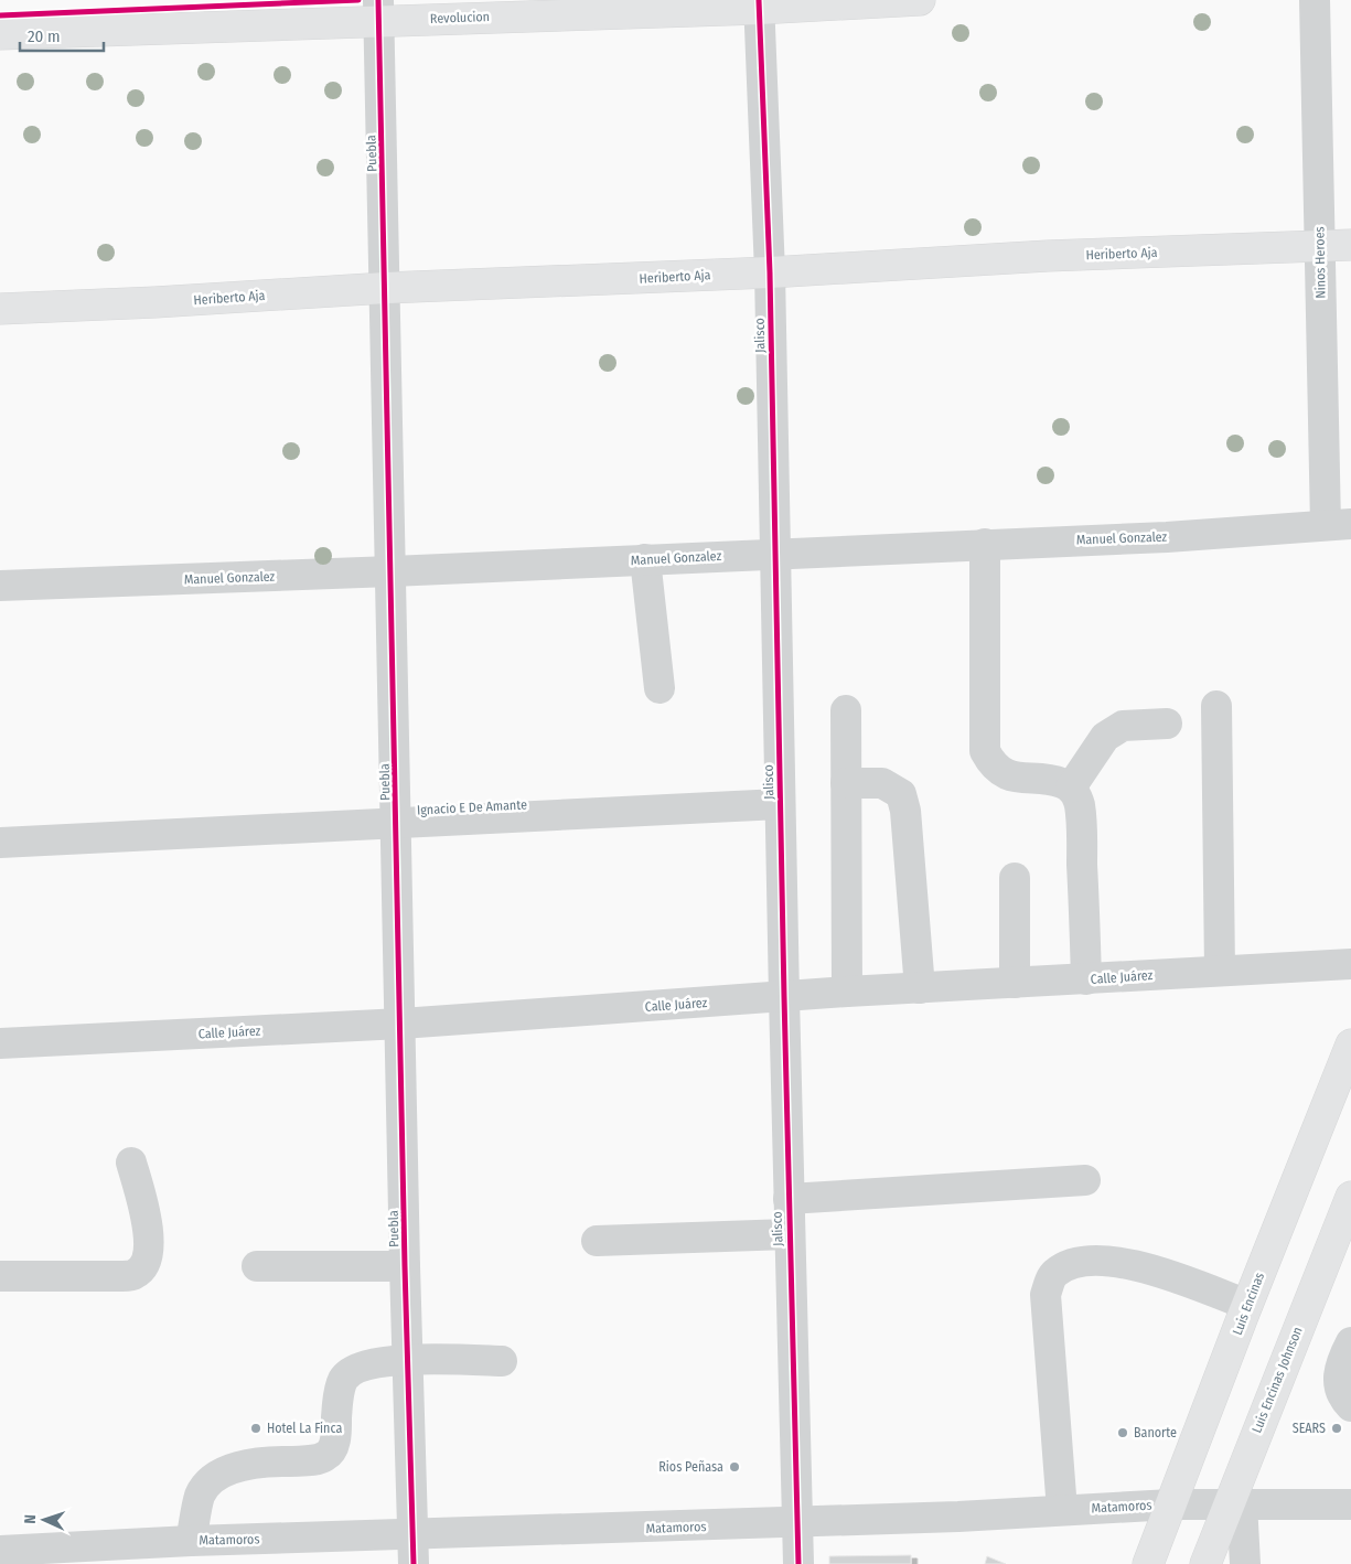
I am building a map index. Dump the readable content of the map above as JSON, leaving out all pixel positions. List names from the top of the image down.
{
  "streets": {
    "main road": [
      "Revolucion",
      "Heriberto Aja",
      "Luis Encinas",
      "Luis Encinas Johnson"
    ],
    "street": [
      "Puebla",
      "Ninos Heroes",
      "Jalisco",
      "Manuel Gonzalez",
      "Ignacio E De Amante",
      "Calle Juárez",
      "Matamoros"
    ]
  },
  "crossings": [
    ["Revolucion", "Puebla"],
    ["Revolucion", "Jalisco"],
    ["Puebla", "Heriberto Aja"],
    ["Puebla", "Manuel Gonzalez"],
    ["Puebla", "Ignacio E De Amante"],
    ["Puebla", "Calle Juárez"],
    ["Puebla", "Matamoros"],
    ["Heriberto Aja", "Ninos Heroes"],
    ["Heriberto Aja", "Jalisco"],
    ["Ninos Heroes", "Manuel Gonzalez"],
    ["Jalisco", "Manuel Gonzalez"],
    ["Jalisco", "Ignacio E De Amante"],
    ["Jalisco", "Calle Juárez"],
    ["Jalisco", "Matamoros"],
    ["Luis Encinas", "Matamoros"],
    ["Luis Encinas Johnson", "Matamoros"]
  ],
  "places": [
    "Hotel La Finca",
    "SEARS",
    "Banorte",
    "Rios Peñasa"
  ],
  "scale_bar": "20 m",
  "north": "left"
}
